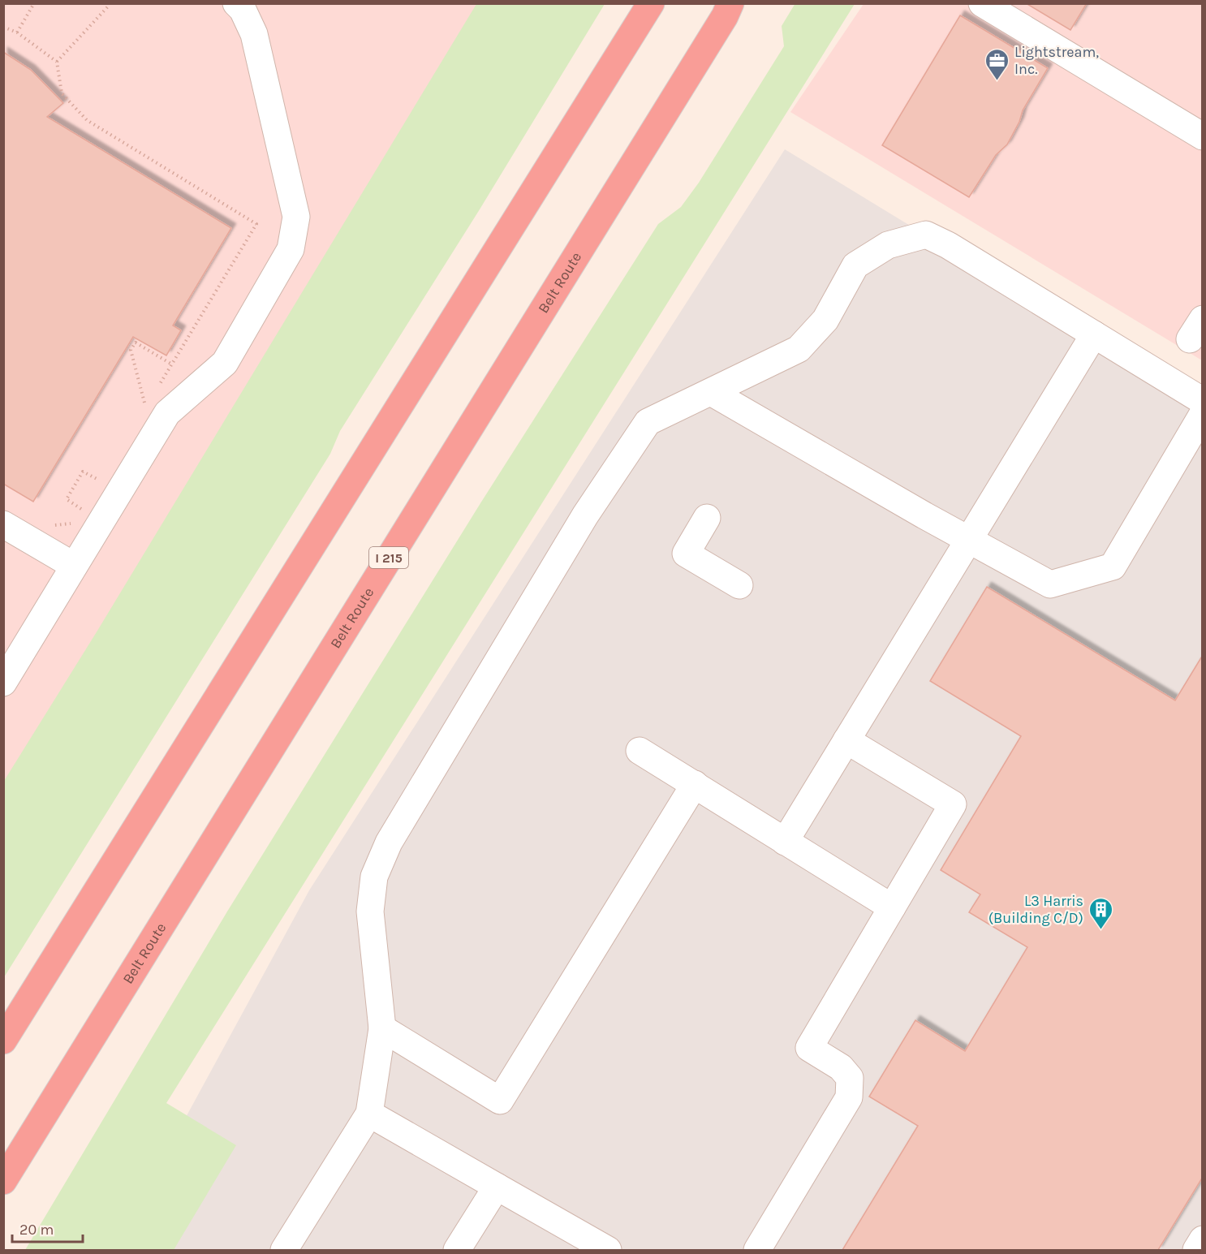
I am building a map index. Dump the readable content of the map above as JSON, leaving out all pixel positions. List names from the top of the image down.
{
  "streets": {
    "highway": ["Belt Route", "I 215"]
  },
  "places": {
    "office": ["Lightstream, Inc."],
    "building": ["L3 Harris (Building C/D)"]
  },
  "scale_bar": "20 m"
}
